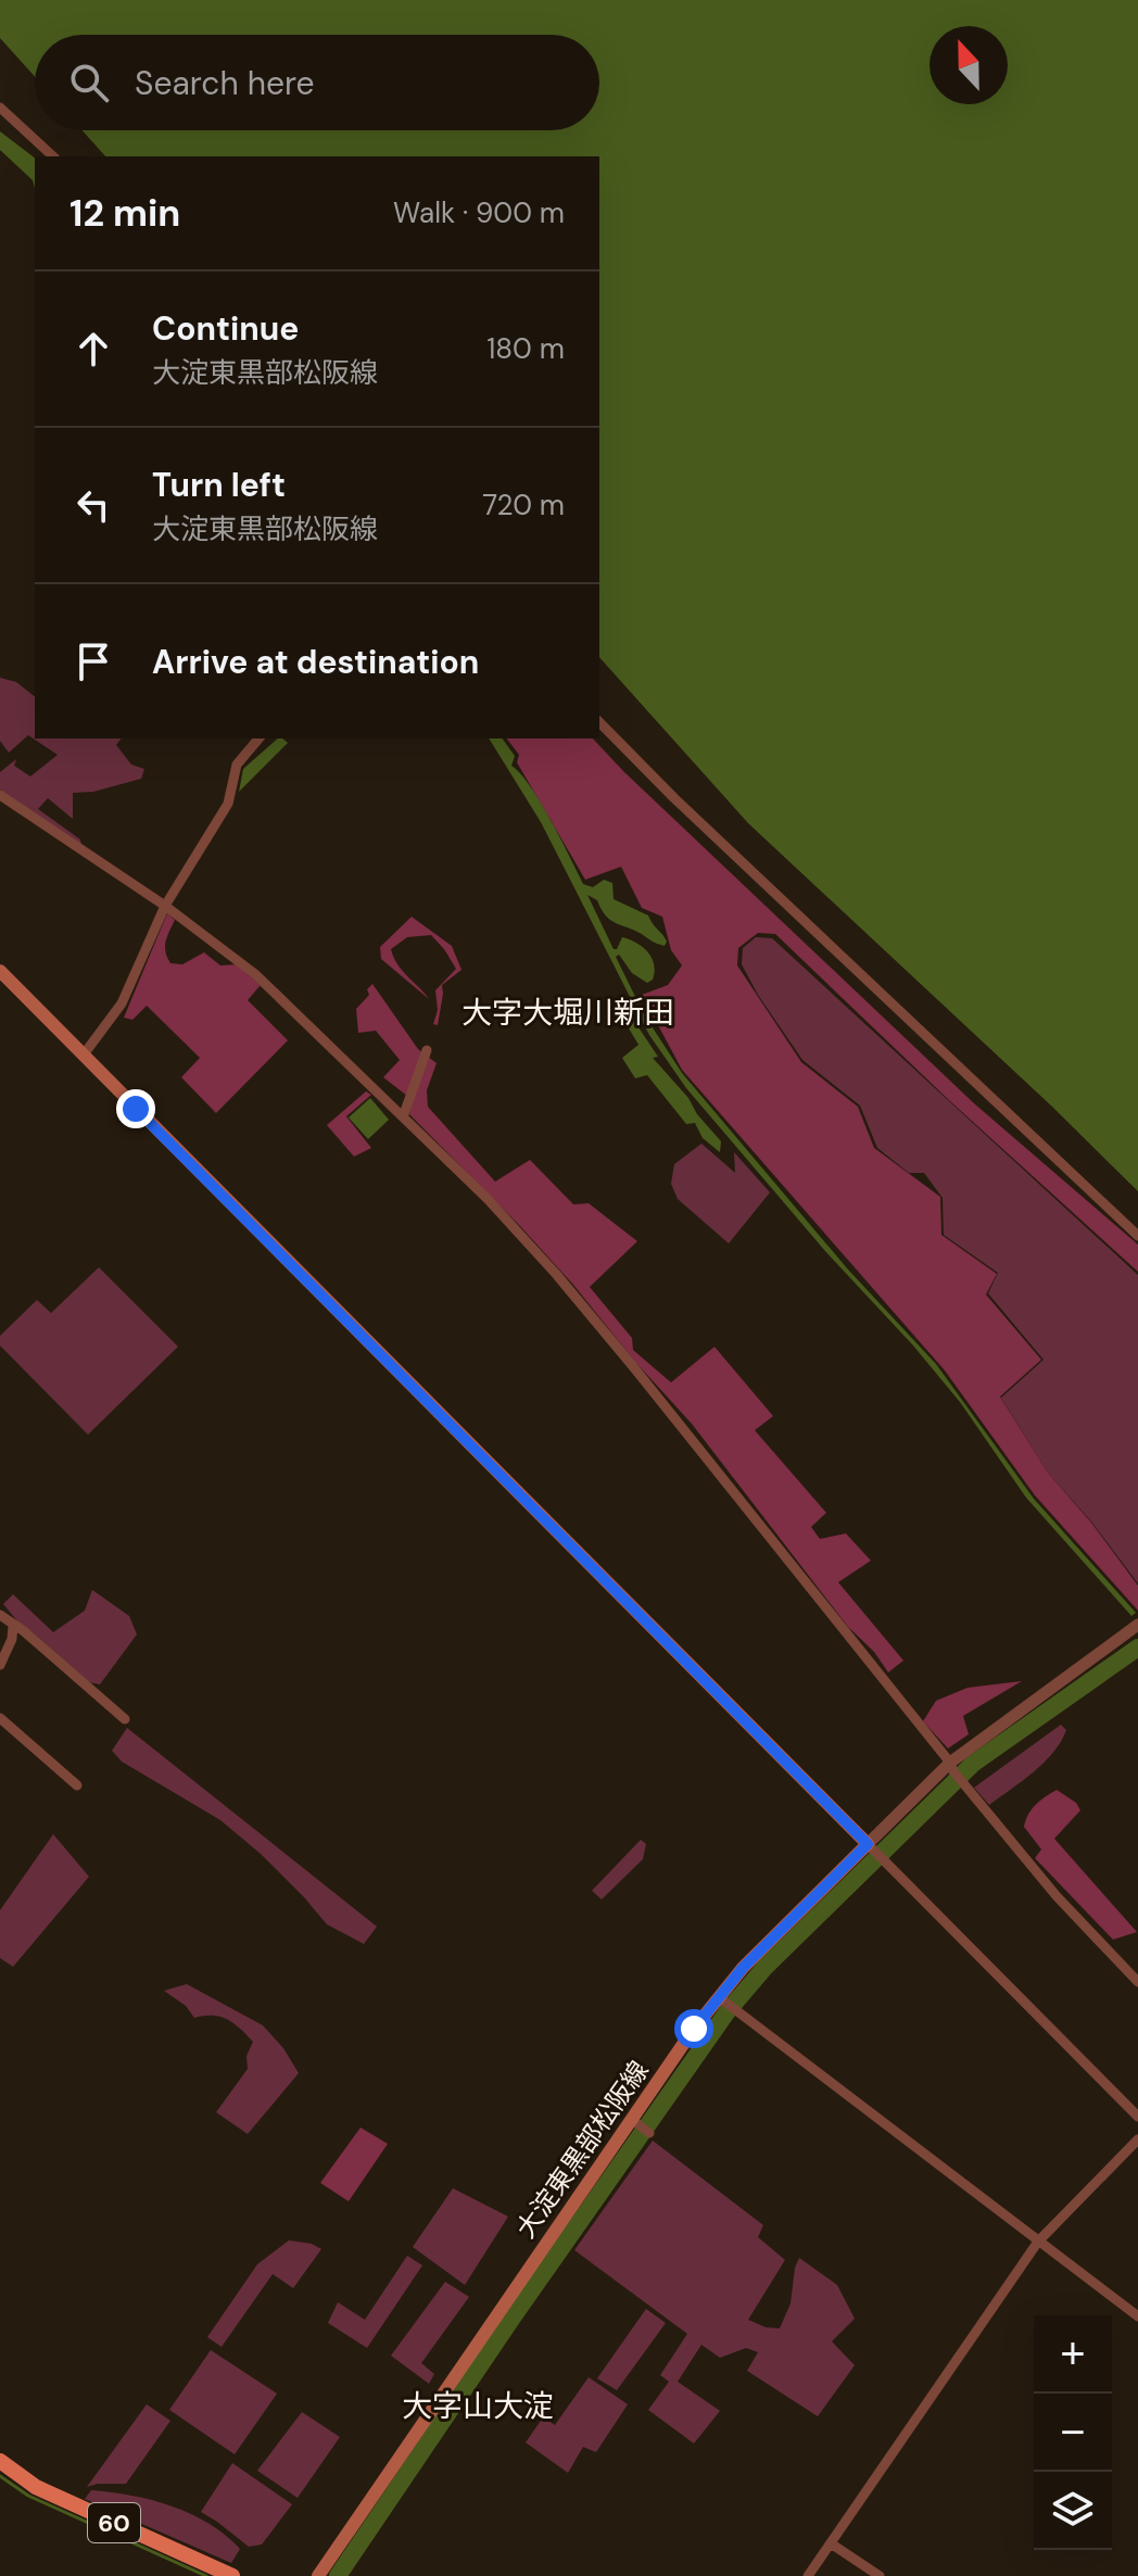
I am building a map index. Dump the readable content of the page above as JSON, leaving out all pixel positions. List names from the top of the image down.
{
  "streets": {
    "main road": ["大淀東黒部松阪線", "60"]
  },
  "districts": ["大字大堀川新田", "大字山大淀"],
  "north": "top",
  "page": {
    "search": "Search here",
    "heading": ["12 min", "Walk · 900 m"],
    "list": [
      ["Continue", "大淀東黒部松阪線", "180 m"],
      ["Turn left", "大淀東黒部松阪線", "720 m"],
      "Arrive at destination"
    ],
    "map_buttons": ["+", "−"]
  }
}
